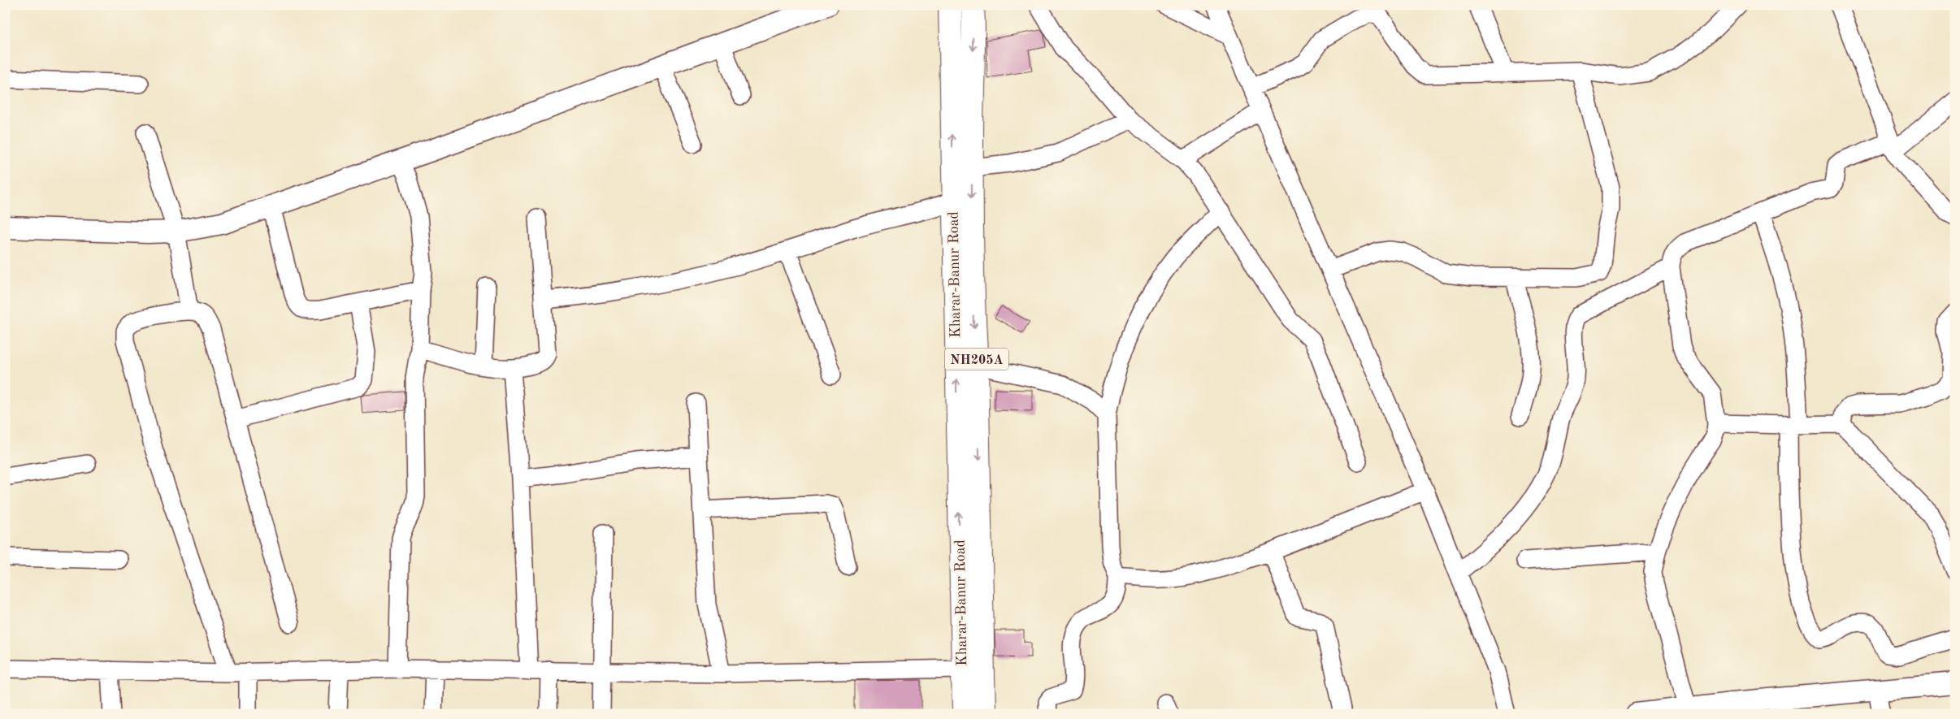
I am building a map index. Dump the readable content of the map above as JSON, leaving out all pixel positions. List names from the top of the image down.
{
  "streets": {
    "highway": ["Kharar-Banur Road", "NH205A"]
  }
}
